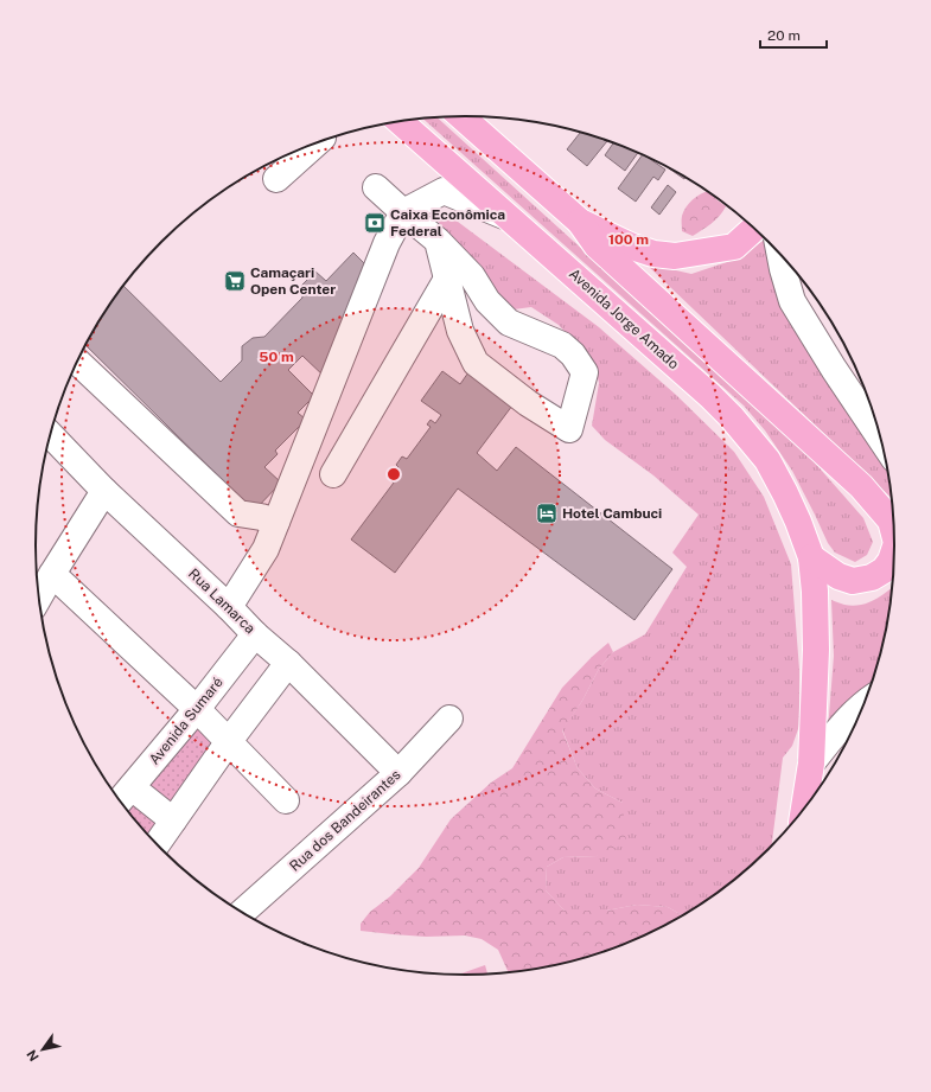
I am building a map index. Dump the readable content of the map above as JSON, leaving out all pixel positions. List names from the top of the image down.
{
  "streets": {
    "main road": ["Avenida Jorge Amado"],
    "street": ["Rua Lamarca", "Avenida Sumaré", "Rua dos Bandeirantes"]
  },
  "crossings": [
    ["Rua Lamarca", "Avenida Sumaré"],
    ["Rua Lamarca", "Rua dos Bandeirantes"]
  ],
  "places": {
    "bank": ["Caixa Econômica Federal"],
    "supermarket": ["Camaçari Open Center"],
    "hotel": ["Hotel Cambuci"]
  },
  "scale_bar": "20 m",
  "north": "bottom left",
  "rings": ["100 m", "50 m"]
}
